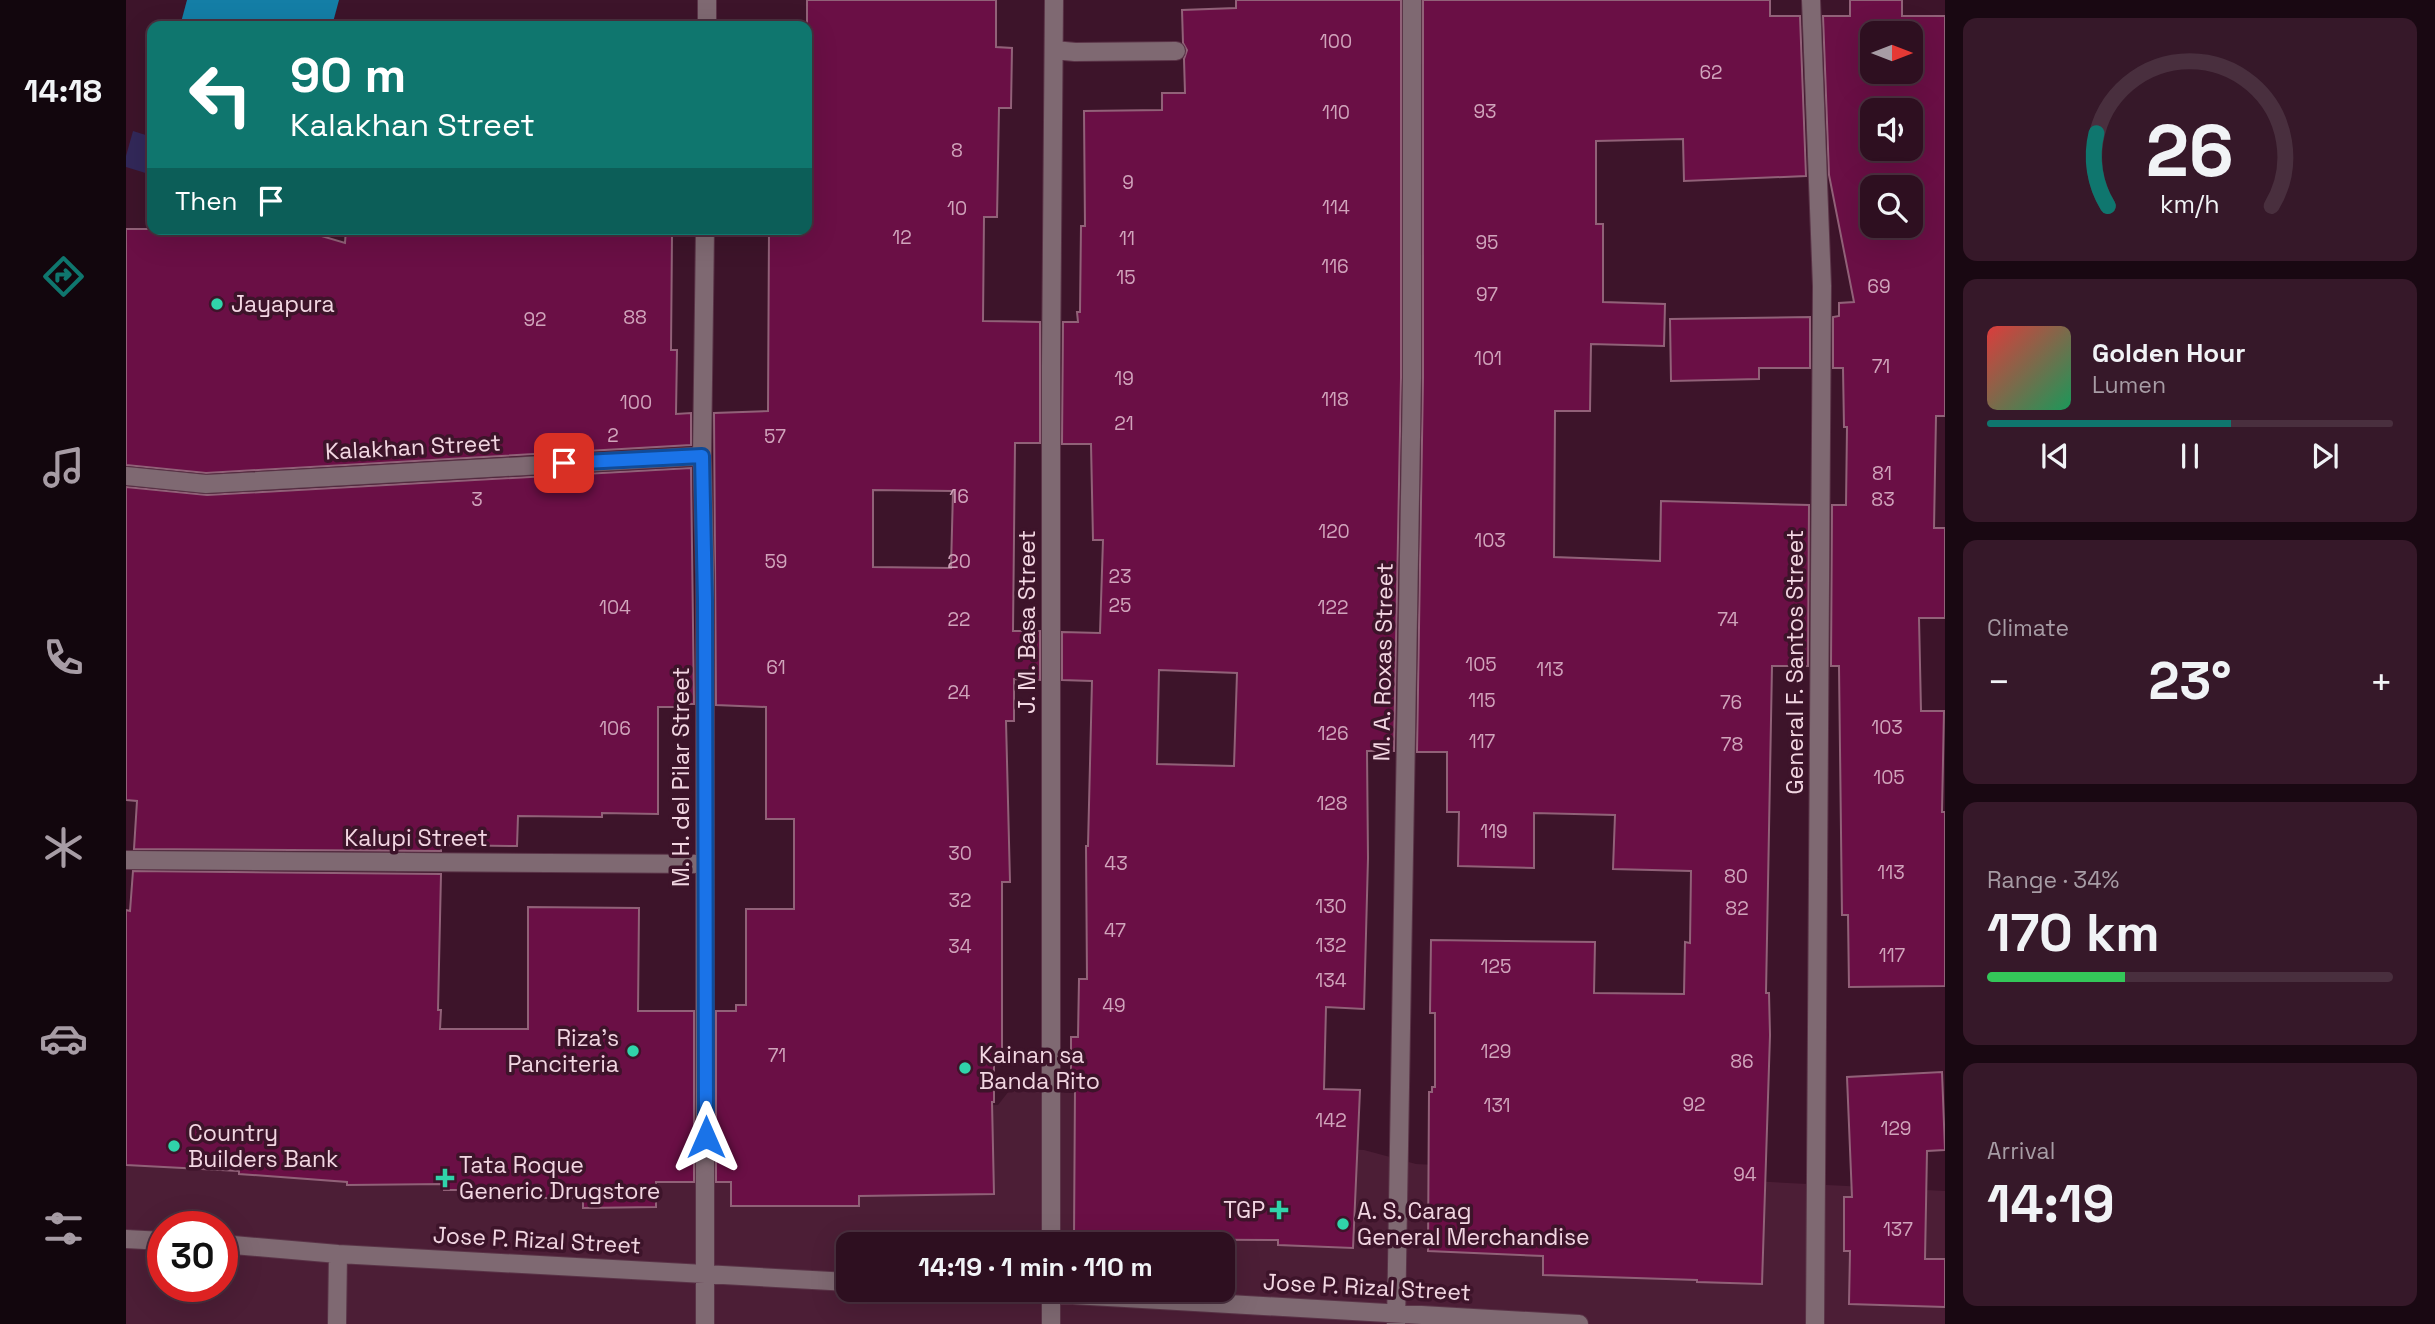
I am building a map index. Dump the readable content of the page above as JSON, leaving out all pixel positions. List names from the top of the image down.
{
  "streets": {
    "street": [
      "Kalakhan Street",
      "J. M. Basa Street",
      "M. A. Roxas Street",
      "General F. Santos Street",
      "M. H. del Pilar Street",
      "Kalupi Street",
      "Jose P. Rizal Street"
    ]
  },
  "crossings": [
    ["Kalakhan Street", "M. H. del Pilar Street"],
    ["M. A. Roxas Street", "Jose P. Rizal Street"],
    ["M. H. del Pilar Street", "Kalupi Street"],
    ["M. H. del Pilar Street", "Jose P. Rizal Street"]
  ],
  "places": {
    "other": [
      "Jayapura",
      "Riza's Panciteria",
      "Kainan sa Banda Rito",
      "Country Builders Bank",
      "A. S. Carag General Merchandise"
    ],
    "health": ["Tata Roque Generic Drugstore", "TGP"]
  },
  "house_numbers": [
    "100",
    "62",
    "93",
    "110",
    "8",
    "9",
    "114",
    "10",
    "12",
    "11",
    "95",
    "116",
    "15",
    "69",
    "97",
    "88",
    "92",
    "101",
    "71",
    "19",
    "118",
    "100",
    "21",
    "2",
    "57",
    "81",
    "16",
    "3",
    "83",
    "120",
    "103",
    "59",
    "20",
    "23",
    "25",
    "104",
    "122",
    "22",
    "74",
    "105",
    "61",
    "113",
    "24",
    "115",
    "76",
    "103",
    "106",
    "126",
    "117",
    "78",
    "105",
    "128",
    "119",
    "30",
    "43",
    "113",
    "80",
    "32",
    "130",
    "82",
    "47",
    "132",
    "34",
    "117",
    "125",
    "134",
    "49",
    "129",
    "71",
    "86",
    "92",
    "131",
    "142",
    "129",
    "94",
    "137"
  ],
  "north": "right",
  "page": {
    "tabs": "14:18",
    "turn": ["90 m", "Kalakhan Street"],
    "then": "Then",
    "song": ["Golden Hour", "Lumen"],
    "tile": [
      "Climate",
      ["Range · 34%", "170 km"],
      ["Arrival", "14:19"]
    ],
    "heat": ["−", "23°", "+"],
    "limit": "30",
    "trip": "14:19 · 1 min · 110 m",
    "gauge": ["26", "km/h"]
  }
}
